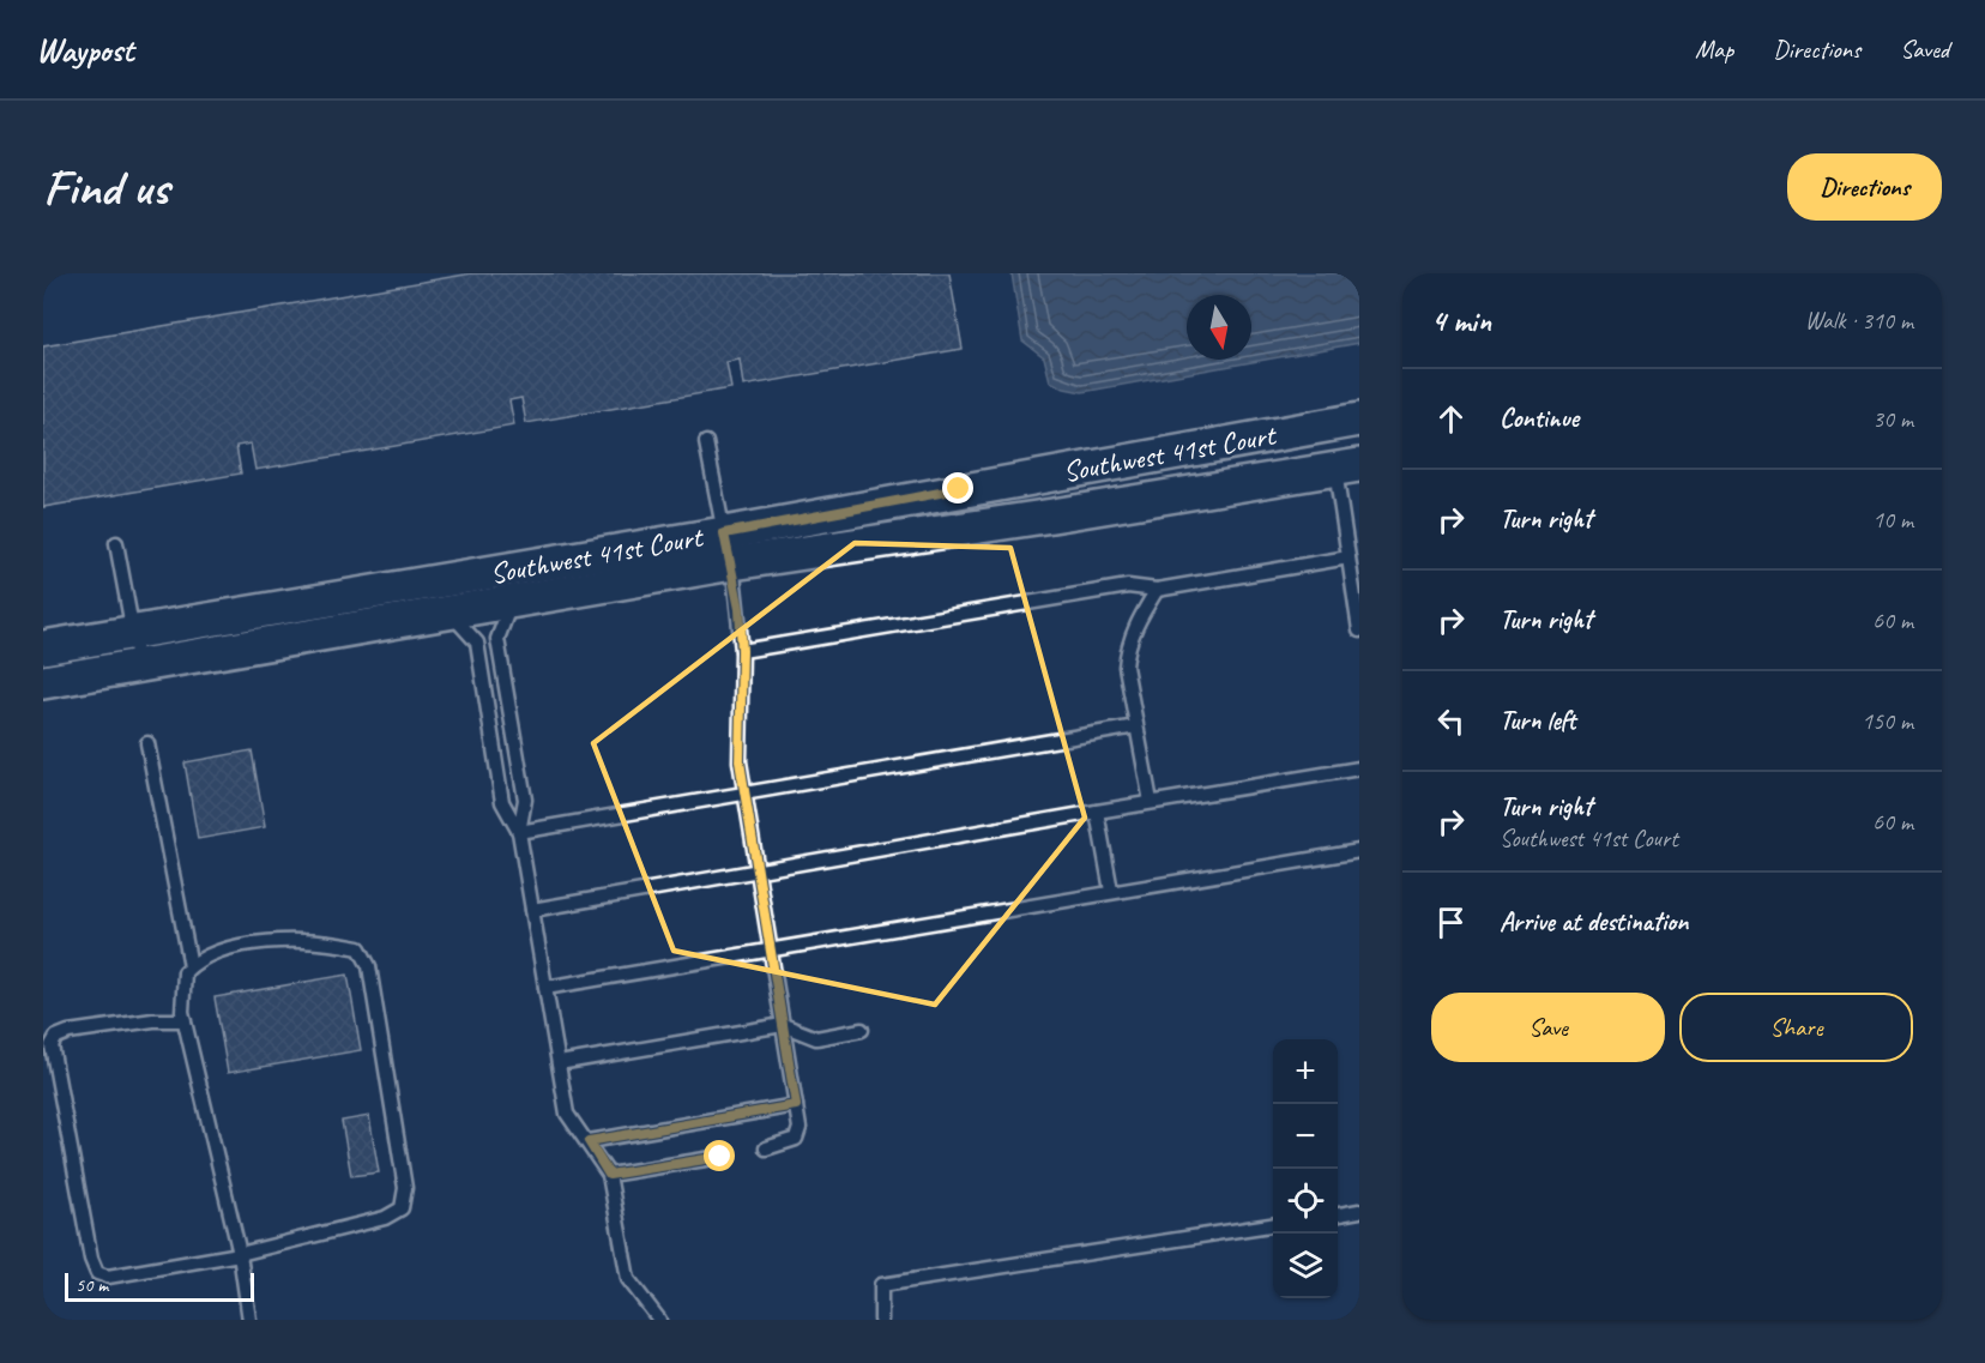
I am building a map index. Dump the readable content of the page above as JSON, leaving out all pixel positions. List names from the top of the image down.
{
  "streets": {
    "street": ["Southwest 41st Court"]
  },
  "scale_bar": "50 m",
  "north": "bottom",
  "page": {
    "header": "Waypost",
    "nav": ["Map", "Directions", "Saved"],
    "buttons": [
      "Directions",
      ["Save", "Share"]
    ],
    "title": "Find us",
    "heading": ["4 min", "Walk · 310 m"],
    "list": [
      ["Continue", "30 m"],
      ["Turn right", "10 m"],
      ["Turn right", "60 m"],
      ["Turn left", "150 m"],
      ["Turn right", "Southwest 41st Court", "60 m"],
      "Arrive at destination"
    ],
    "map_buttons": ["+", "−"],
    "scale": "50 m"
  }
}
